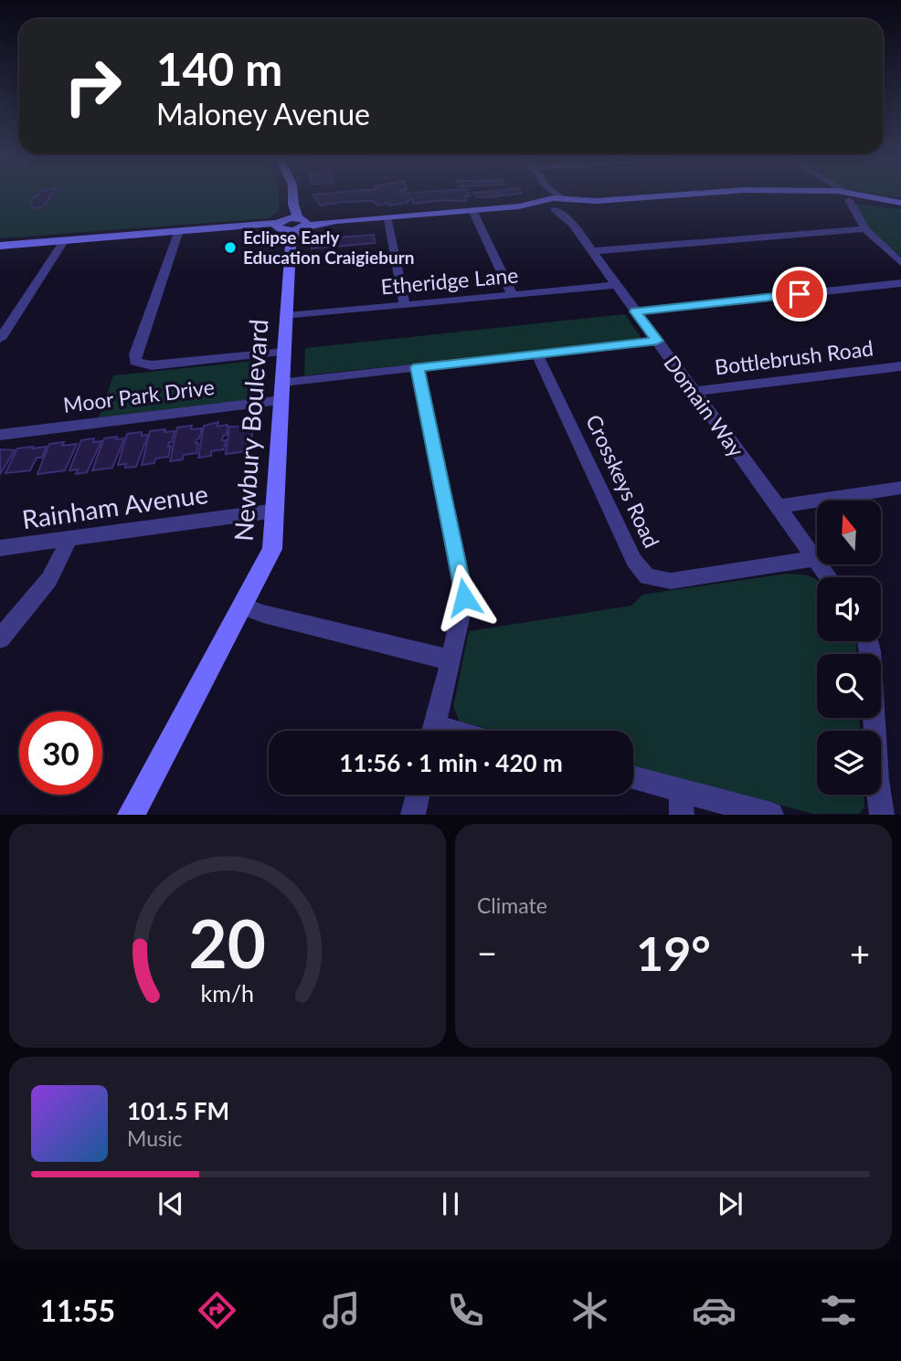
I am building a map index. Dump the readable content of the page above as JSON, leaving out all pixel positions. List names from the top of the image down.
{
  "streets": {
    "street": [
      "Etheridge Lane",
      "Bottlebrush Road",
      "Moor Park Drive",
      "Domain Way",
      "Newbury Boulevard",
      "Crosskeys Road",
      "Rainham Avenue"
    ]
  },
  "crossings": [
    ["Etheridge Lane", "Domain Way"],
    ["Etheridge Lane", "Newbury Boulevard"],
    ["Bottlebrush Road", "Domain Way"],
    ["Moor Park Drive", "Newbury Boulevard"],
    ["Domain Way", "Crosskeys Road"],
    ["Newbury Boulevard", "Rainham Avenue"]
  ],
  "places": ["Eclipse Early Education Craigieburn"],
  "north": "top",
  "page": {
    "turn": ["140 m", "Maloney Avenue"],
    "limit": "30",
    "trip": "11:56 · 1 min · 420 m",
    "tile": "Climate",
    "heat": ["−", "19°", "+"],
    "song": ["101.5 FM", "Music"],
    "tabs": "11:55",
    "gauge": ["20", "km/h"]
  }
}
